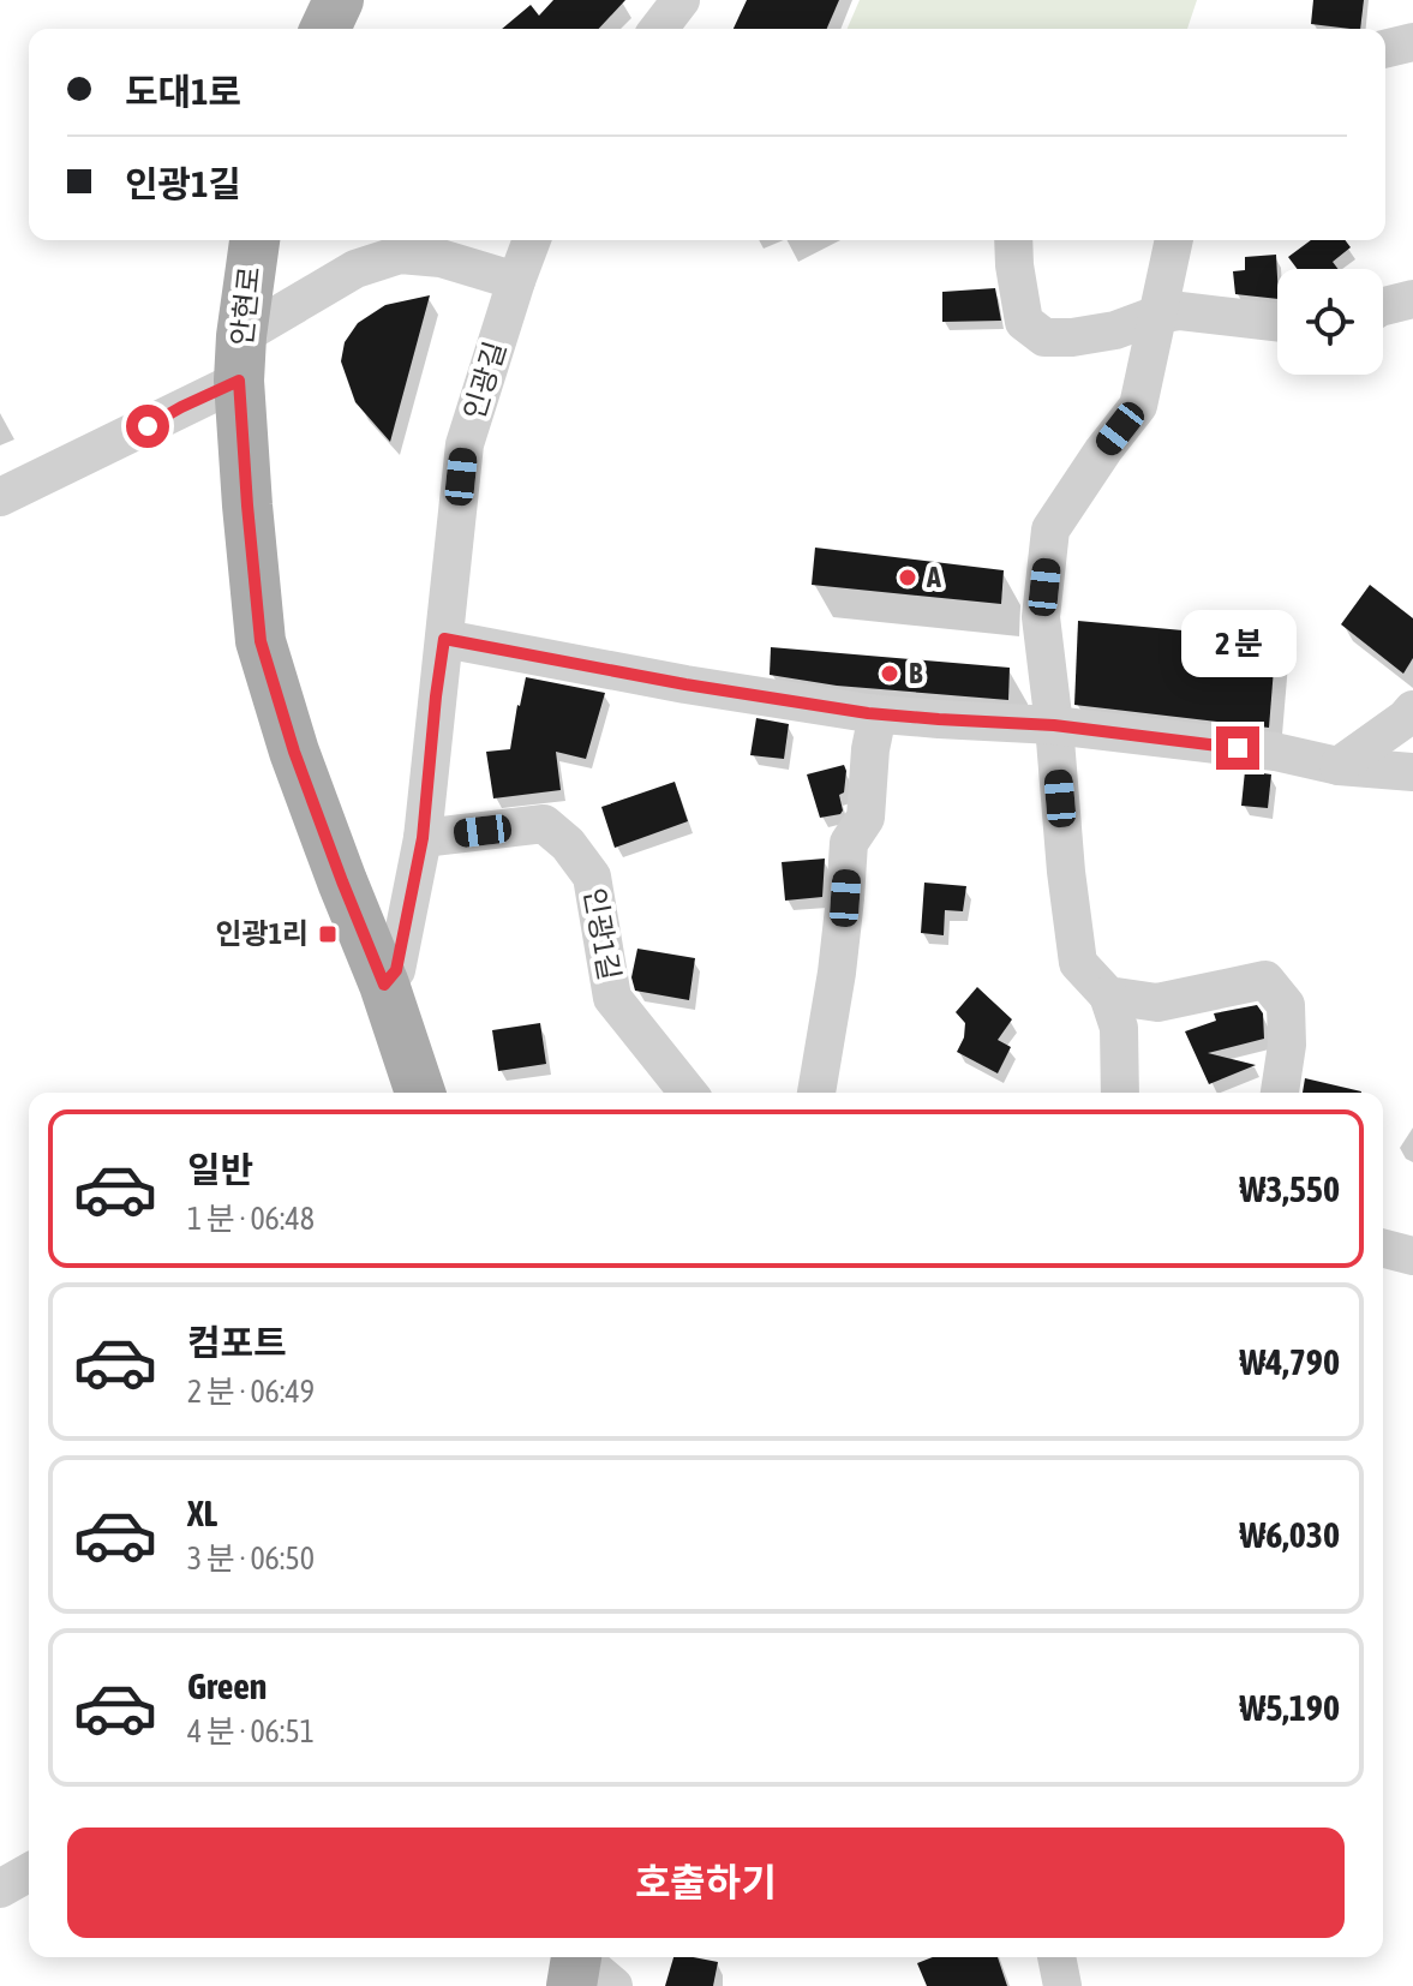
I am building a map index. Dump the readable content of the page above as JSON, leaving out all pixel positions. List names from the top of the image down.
{
  "streets": {
    "main road": ["안현로"],
    "street": ["인광길", "인광1길"]
  },
  "crossings": [
    ["안현로", "인광길"],
    ["인광길", "인광1길"]
  ],
  "places": {
    "other": ["A", "B"],
    "transit": ["인광1리"]
  },
  "page": {
    "banner": ["도대1로", "인광1길"],
    "bubble": "2 분",
    "list": [
      {
        "name": "일반",
        "note": "1 분 · 06:48",
        "value": "₩3,550"
      },
      {
        "name": "컴포트",
        "note": "2 분 · 06:49",
        "value": "₩4,790"
      },
      {
        "name": "XL",
        "note": "3 분 · 06:50",
        "value": "₩6,030"
      },
      {
        "name": "Green",
        "note": "4 분 · 06:51",
        "value": "₩5,190"
      }
    ],
    "buttons": "호출하기"
  }
}
